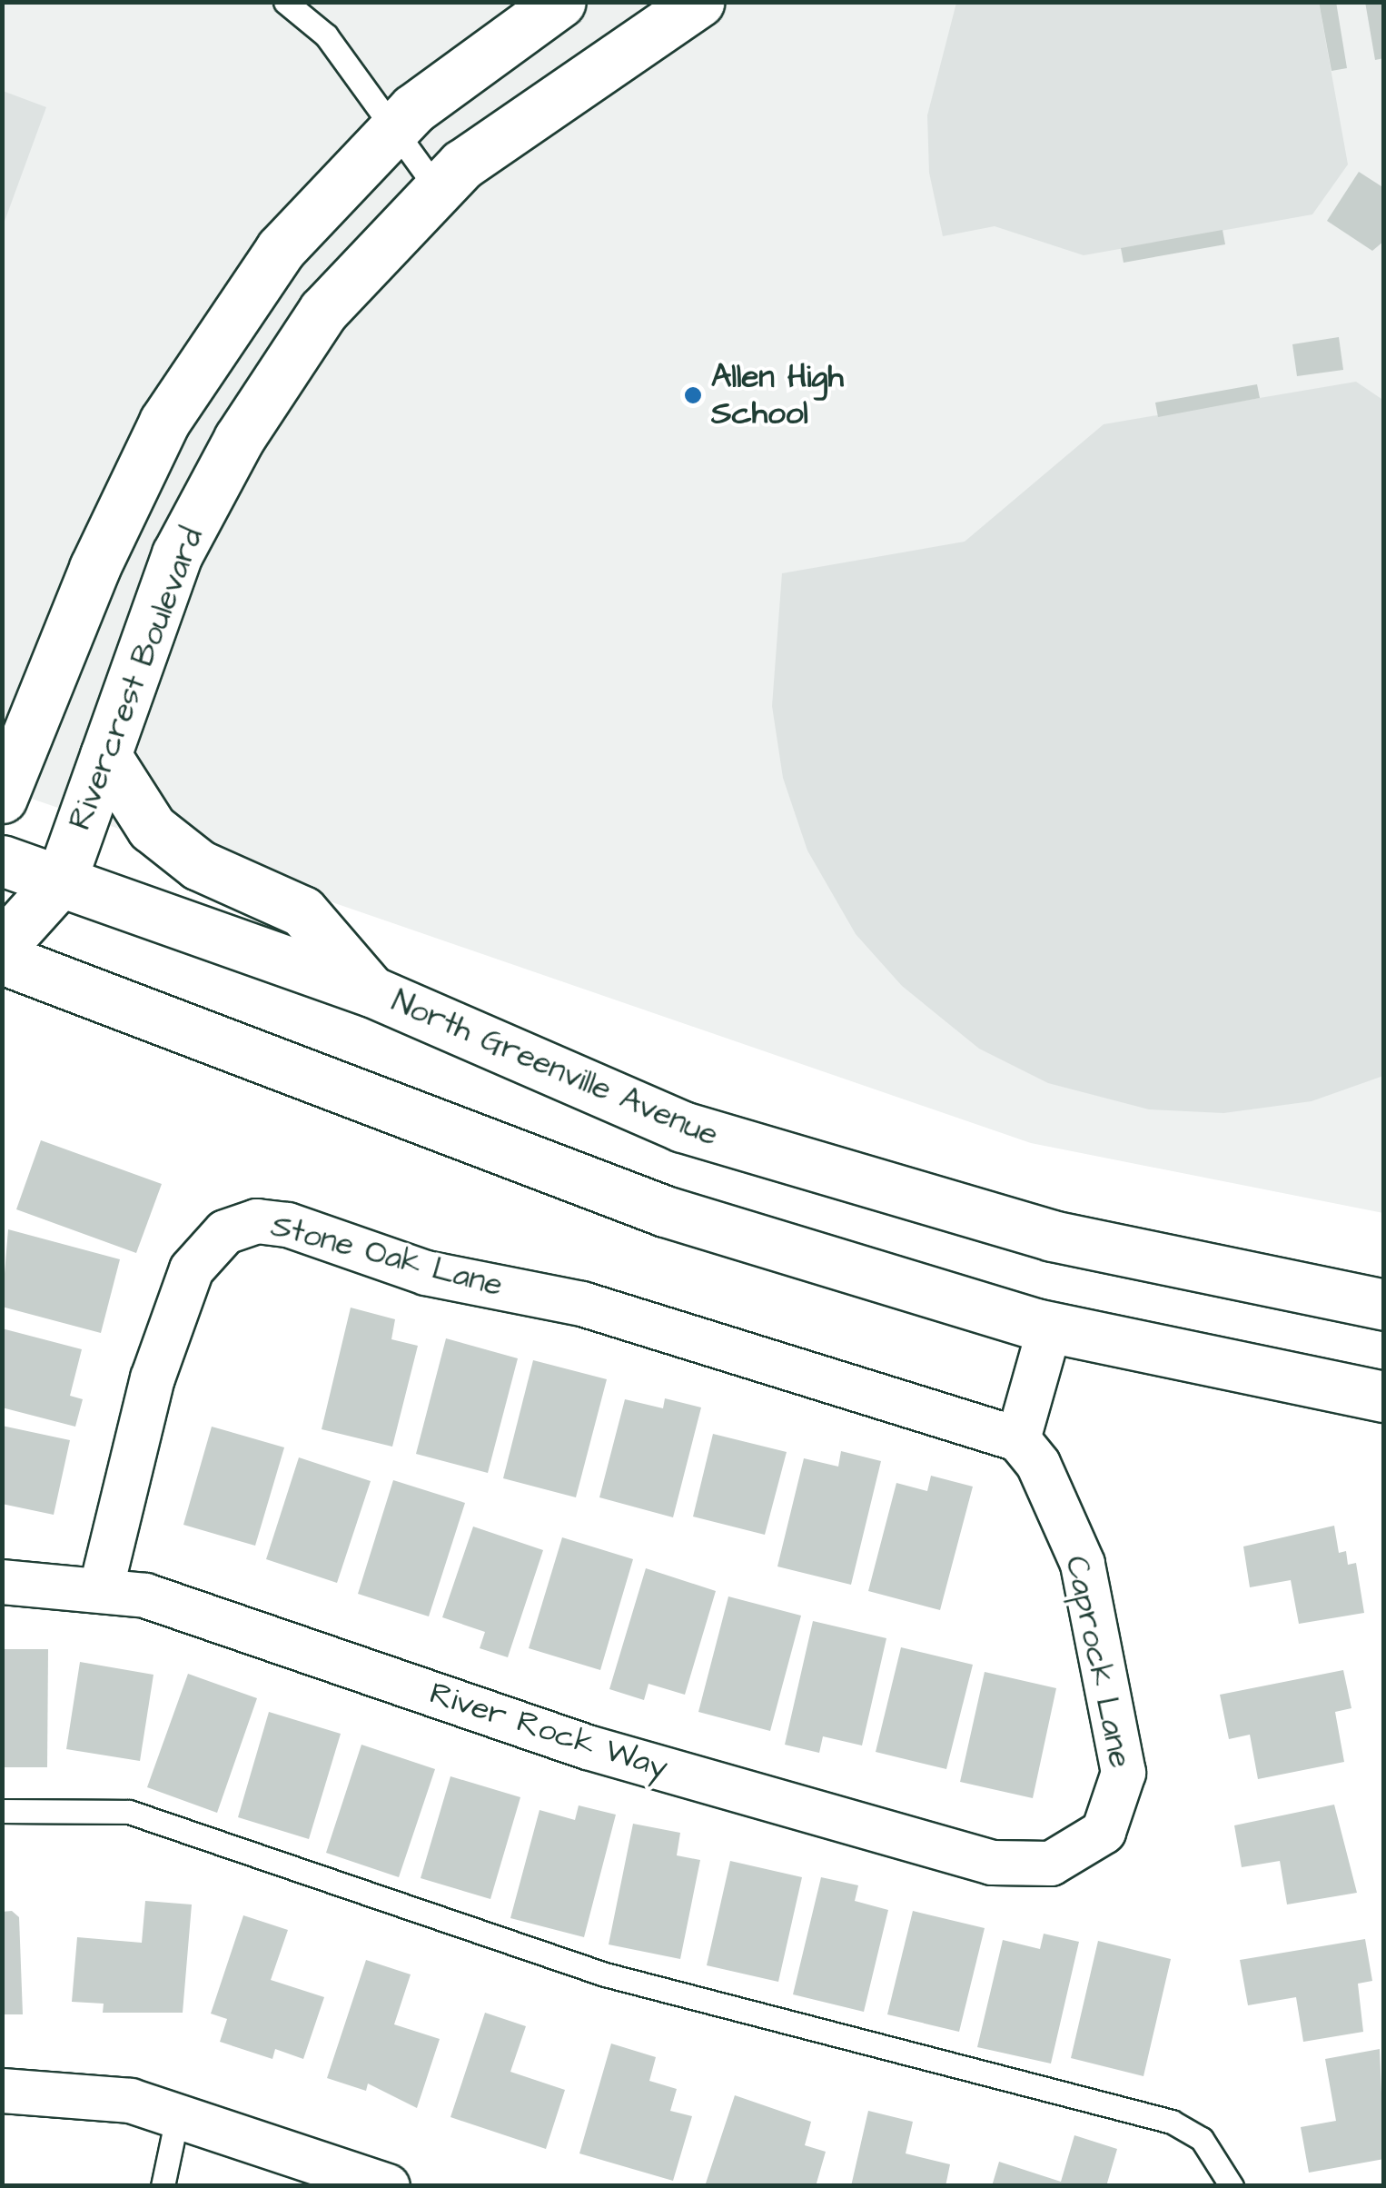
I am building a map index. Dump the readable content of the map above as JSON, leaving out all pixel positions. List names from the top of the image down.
{
  "streets": {
    "main road": ["Rivercrest Boulevard", "North Greenville Avenue"],
    "street": ["Stone Oak Lane", "Caprock Lane", "River Rock Way"]
  },
  "crossings": [
    ["Rivercrest Boulevard", "North Greenville Avenue"],
    ["Stone Oak Lane", "Caprock Lane"],
    ["Stone Oak Lane", "River Rock Way"],
    ["Caprock Lane", "River Rock Way"]
  ],
  "places": ["Allen High School"]
}
